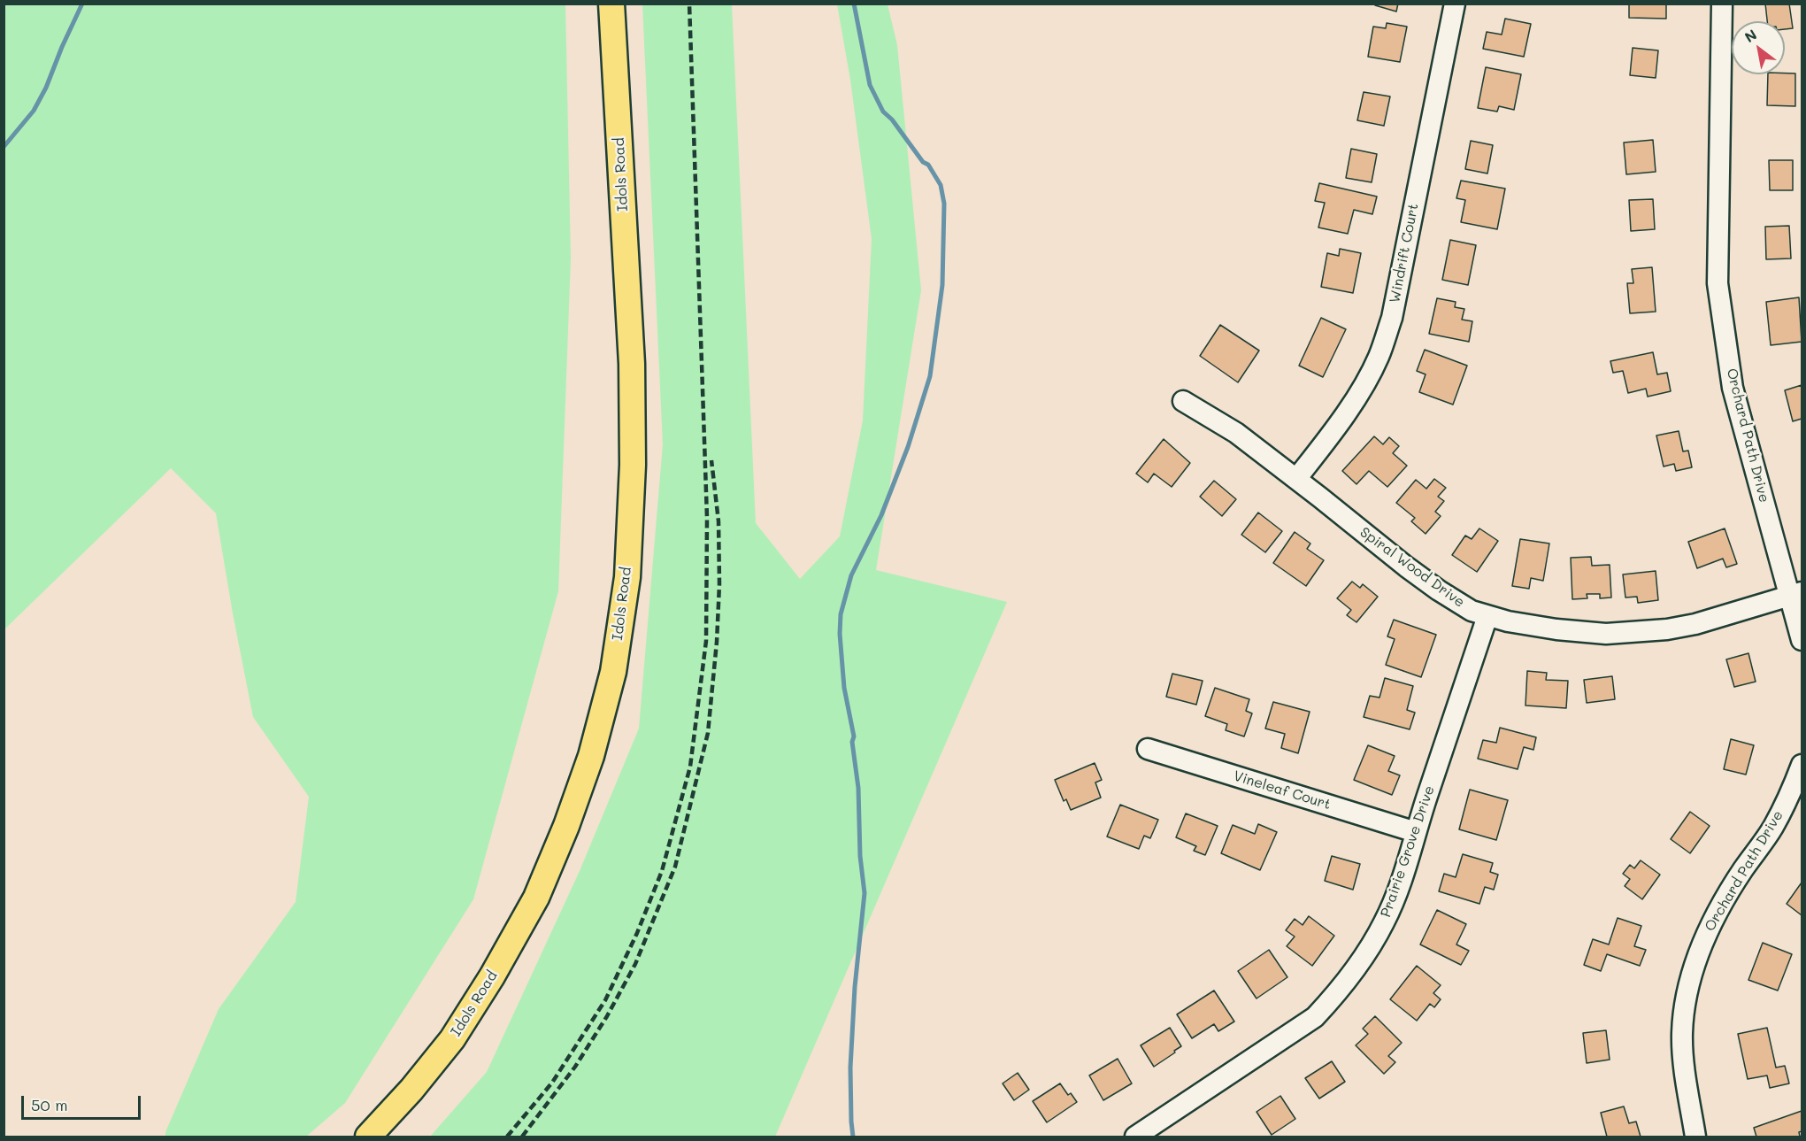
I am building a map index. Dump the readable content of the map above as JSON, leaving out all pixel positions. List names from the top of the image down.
{
  "streets": {
    "main road": ["Idols Road"],
    "street": [
      "Windrift Court",
      "Orchard Path Drive",
      "Spiral Wood Drive",
      "Vineleaf Court",
      "Prairie Grove Drive"
    ]
  },
  "crossings": [
    ["Windrift Court", "Spiral Wood Drive"],
    ["Orchard Path Drive", "Spiral Wood Drive"],
    ["Spiral Wood Drive", "Prairie Grove Drive"],
    ["Vineleaf Court", "Prairie Grove Drive"]
  ],
  "scale_bar": "50 m",
  "north": "top left"
}
